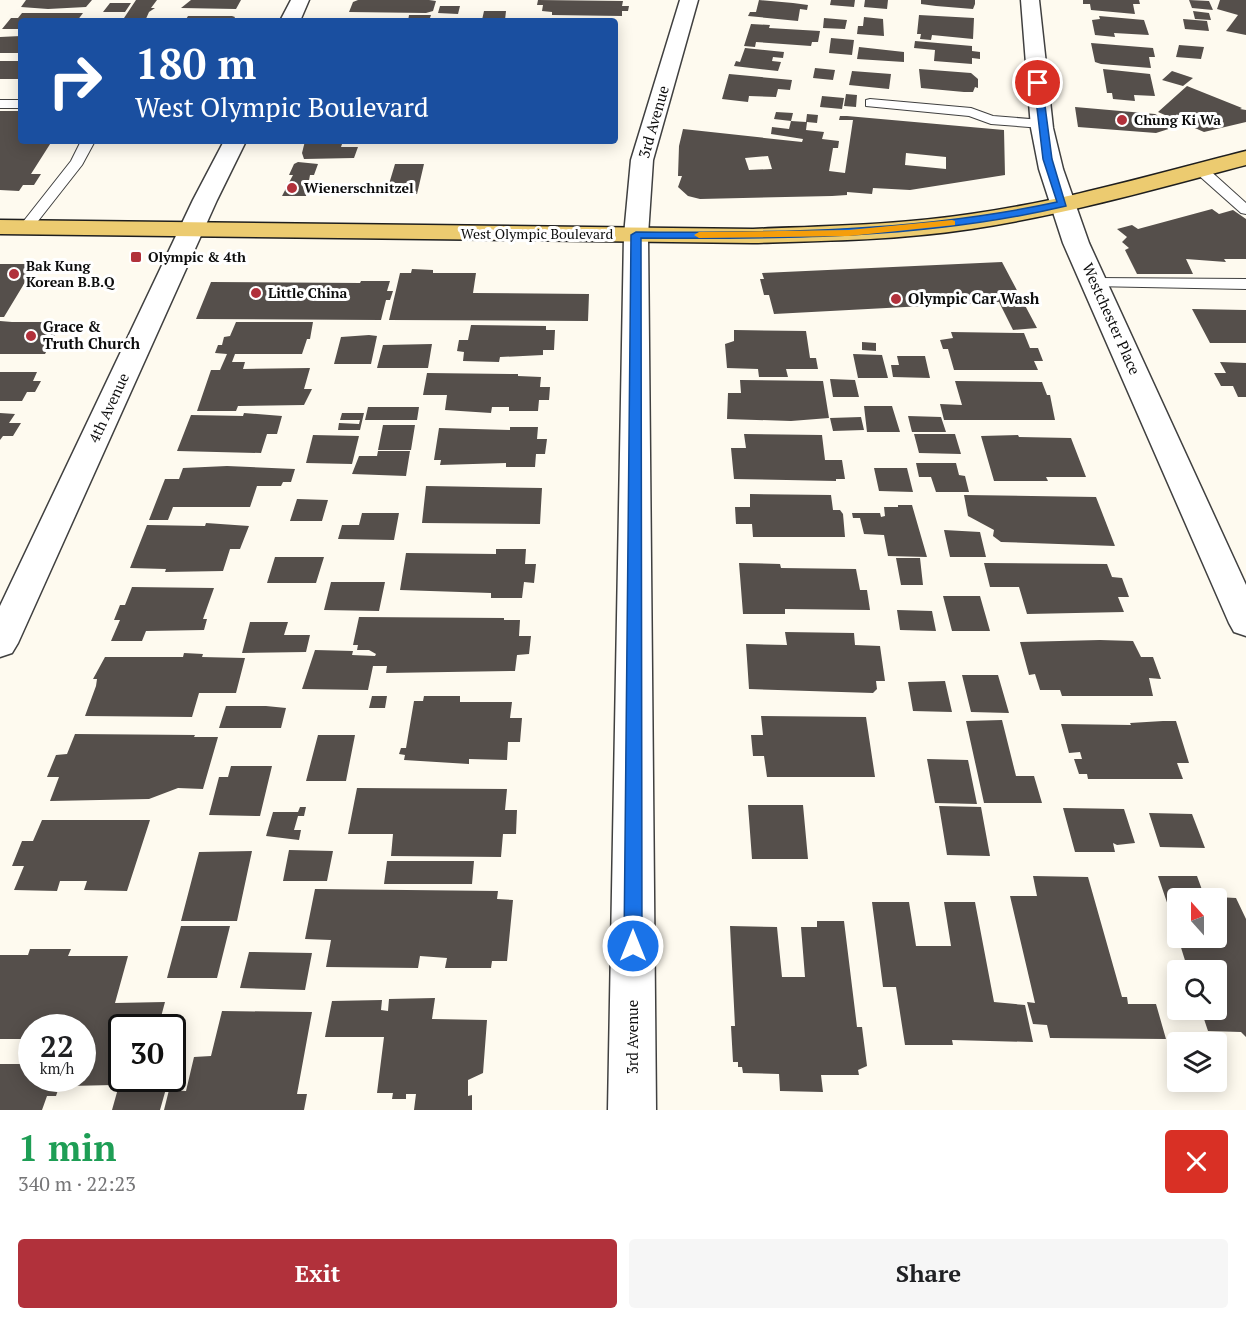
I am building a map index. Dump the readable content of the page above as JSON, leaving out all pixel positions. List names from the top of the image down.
{
  "streets": {
    "main road": ["West Olympic Boulevard"],
    "street": ["3rd Avenue", "Westchester Place", "4th Avenue"]
  },
  "crossings": [
    ["3rd Avenue", "West Olympic Boulevard"],
    ["West Olympic Boulevard", "Westchester Place"],
    ["West Olympic Boulevard", "4th Avenue"]
  ],
  "places": {
    "other": [
      "Chung Ki Wa",
      "Wienerschnitzel",
      "Bak Kung Korean B.B.Q",
      "Little China",
      "Olympic Car Wash",
      "Grace & Truth Church"
    ],
    "transit": ["Olympic & 4th"]
  },
  "north": "top",
  "page": {
    "turn": ["180 m", "West Olympic Boulevard"],
    "speed": "22 km/h",
    "limit": "30",
    "heading": ["1 min", "340 m · 22:23"],
    "buttons": ["Exit", "Share"]
  }
}
